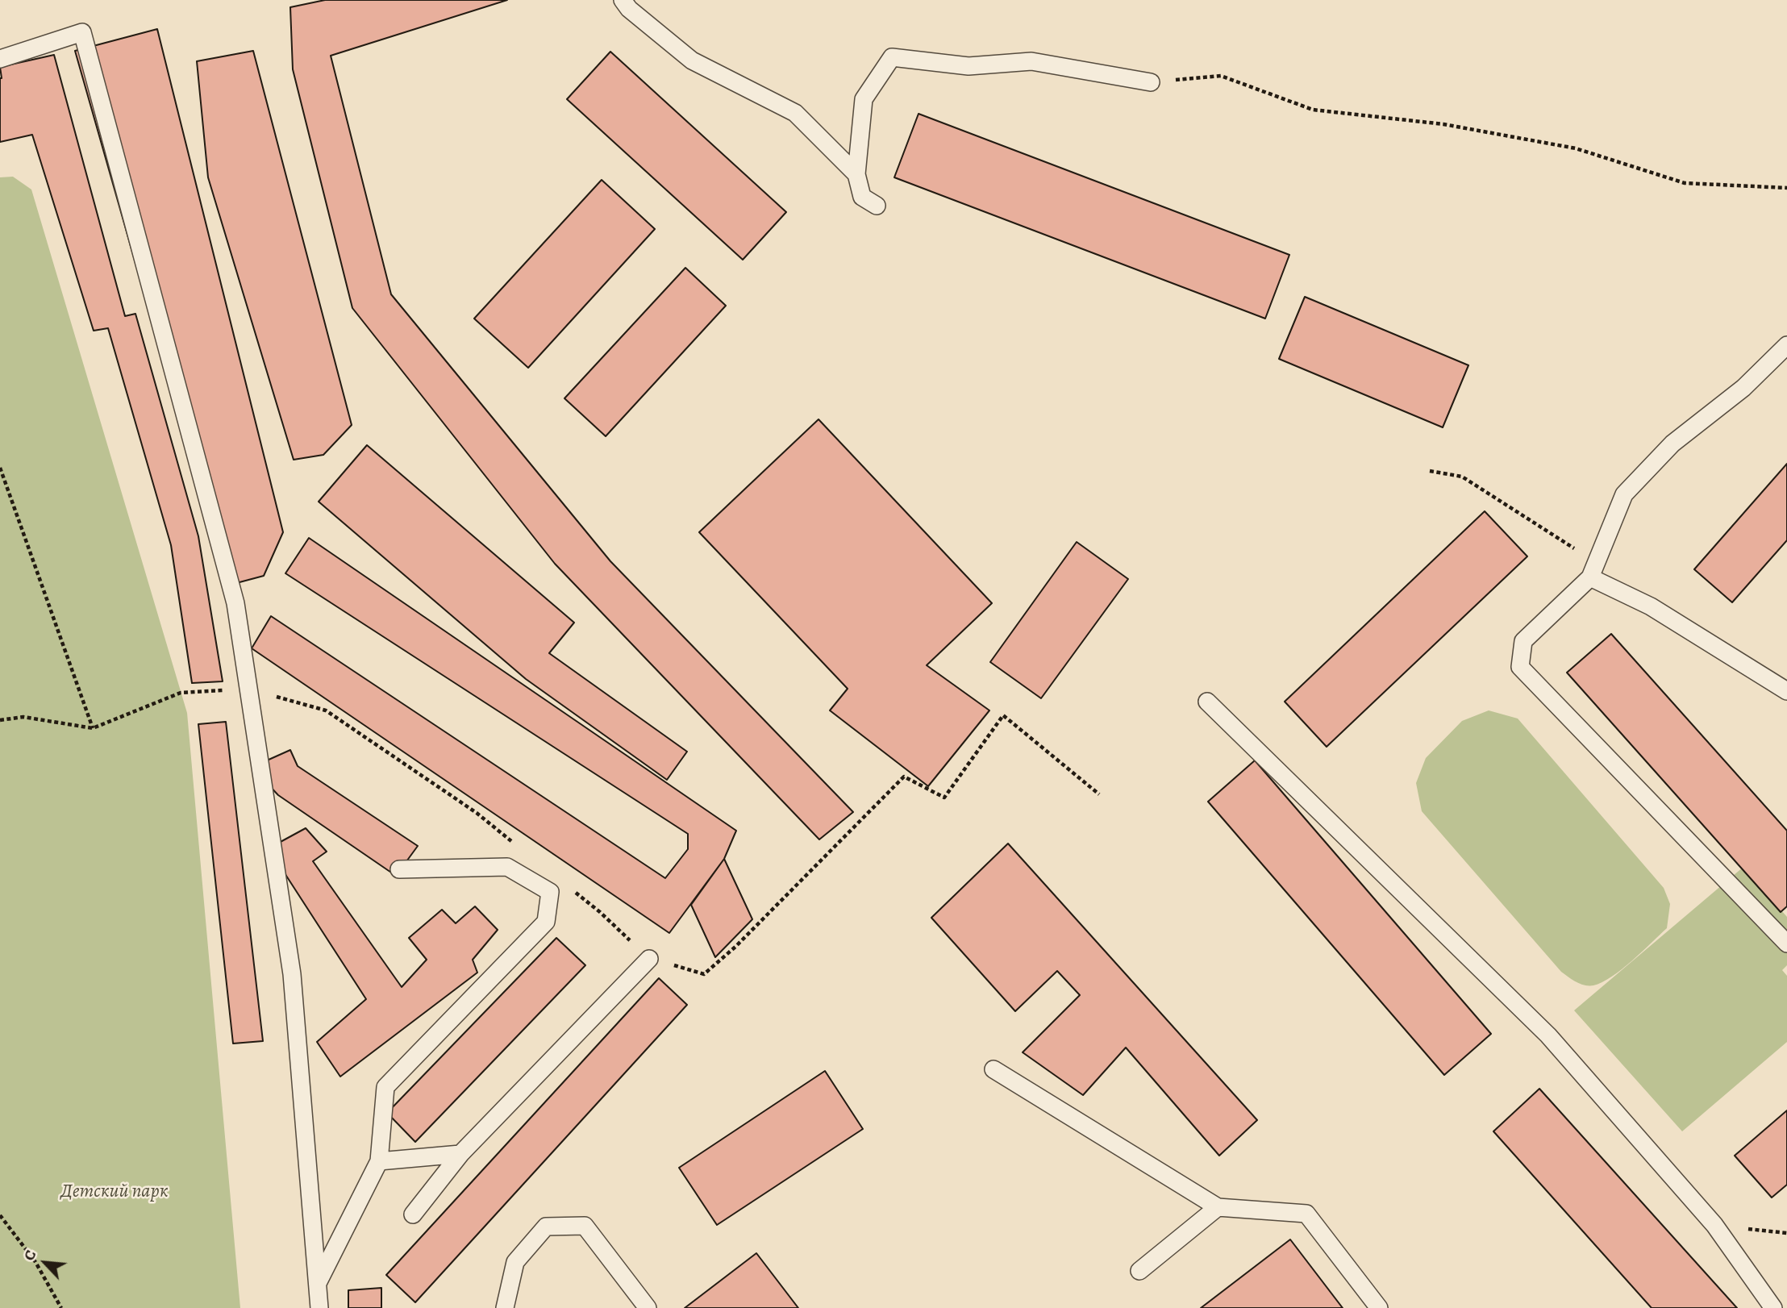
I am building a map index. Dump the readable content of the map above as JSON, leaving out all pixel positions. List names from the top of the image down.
{
  "parks": ["Детский парк"],
  "north": "top left"
}
